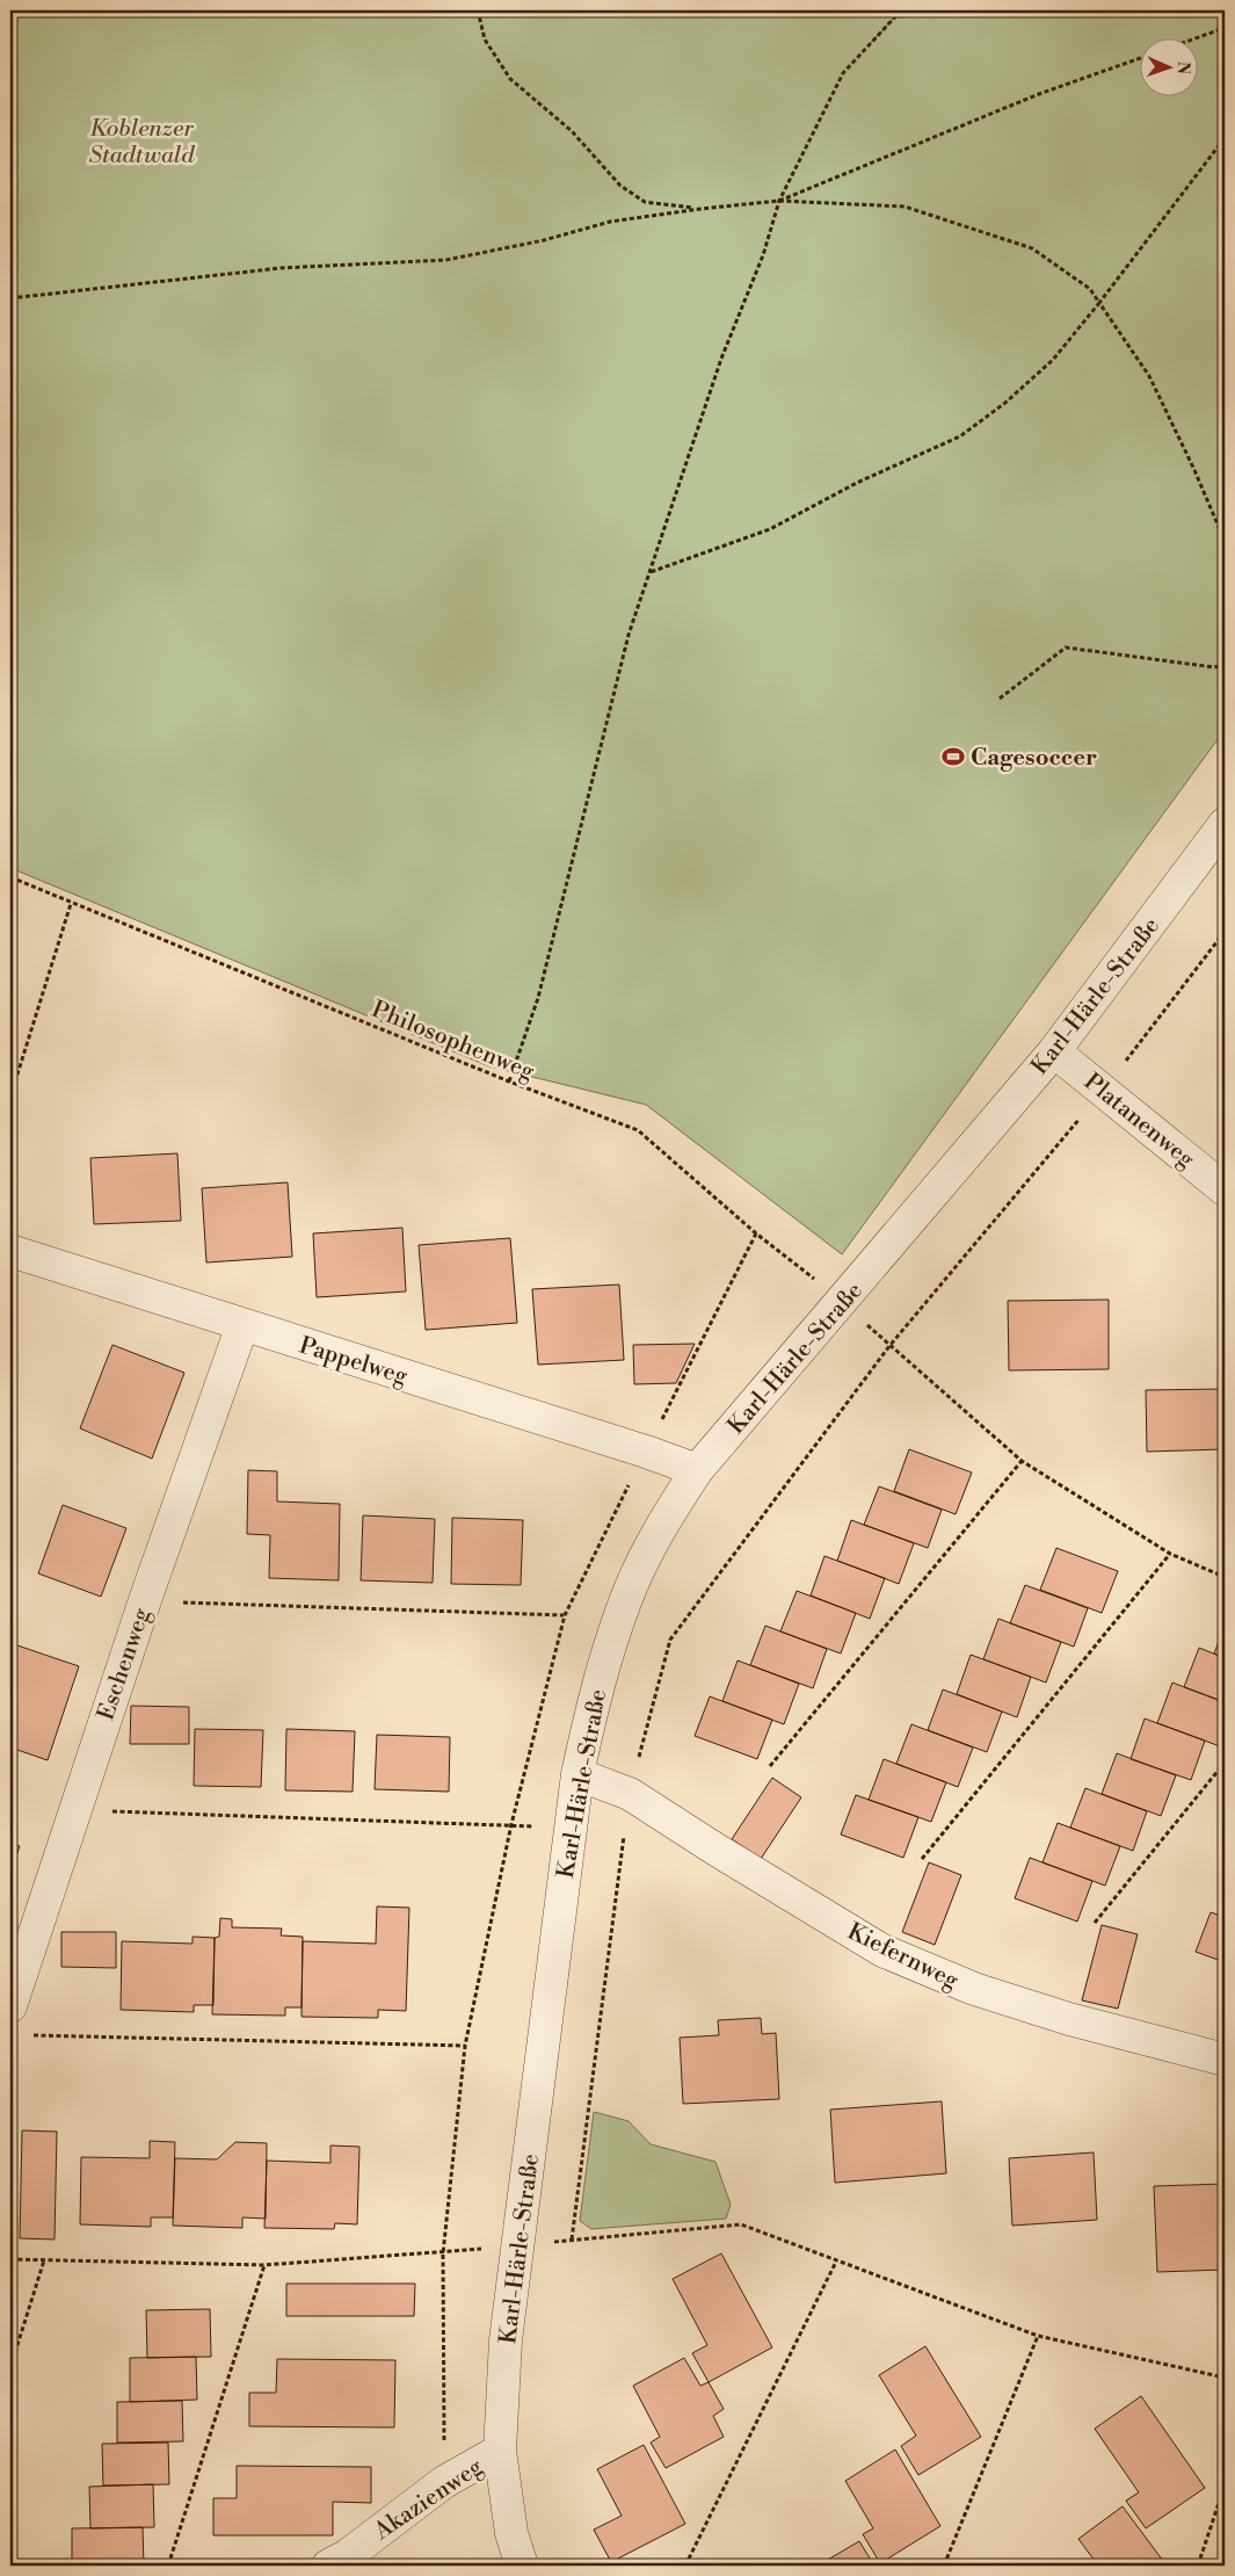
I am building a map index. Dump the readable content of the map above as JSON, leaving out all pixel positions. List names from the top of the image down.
{
  "streets": {
    "street": [
      "Karl-Härle-Straße",
      "Platanenweg",
      "Pappelweg",
      "Eschenweg",
      "Kiefernweg",
      "Akazienweg"
    ],
    "path": ["Philosophenweg"]
  },
  "crossings": [
    ["Karl-Härle-Straße", "Philosophenweg"],
    ["Karl-Härle-Straße", "Platanenweg"],
    ["Karl-Härle-Straße", "Pappelweg"],
    ["Karl-Härle-Straße", "Kiefernweg"],
    ["Karl-Härle-Straße", "Akazienweg"],
    ["Pappelweg", "Eschenweg"]
  ],
  "parks": ["Koblenzer Stadtwald"],
  "places": {
    "sports": ["Cagesoccer"]
  },
  "north": "right"
}
